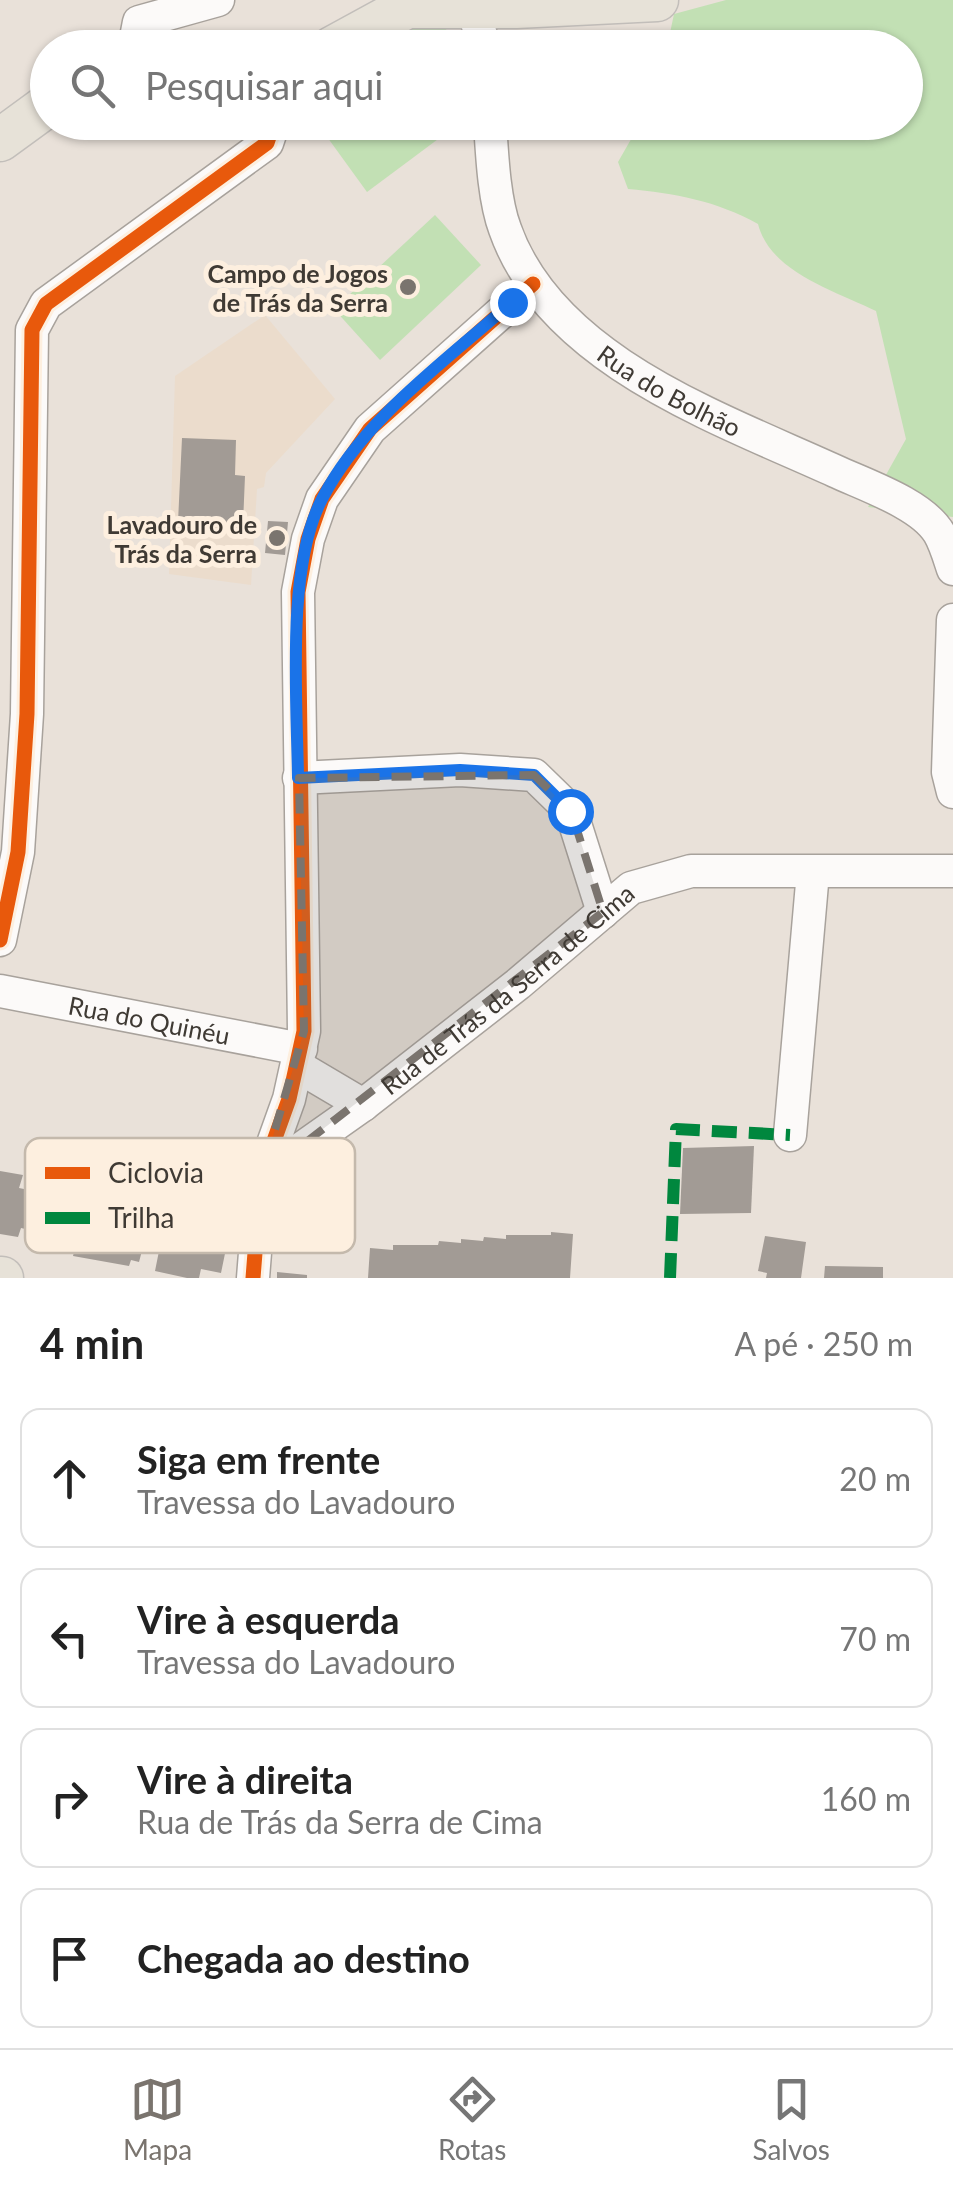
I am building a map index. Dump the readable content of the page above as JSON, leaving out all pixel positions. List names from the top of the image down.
{
  "streets": {
    "street": ["Rua do Bolhão", "Rua de Trás da Serra de Cima", "Rua do Quinéu"]
  },
  "crossings": [
    ["Rua de Trás da Serra de Cima", "Rua do Quinéu"]
  ],
  "places": ["Campo de Jogos de Trás da Serra", "Lavadouro de Trás da Serra"],
  "legend": ["Ciclovia", "Trilha"],
  "page": {
    "search": "Pesquisar aqui",
    "heading": ["4 min", "A pé · 250 m"],
    "list": [
      ["Siga em frente", "Travessa do Lavadouro", "20 m"],
      ["Vire à esquerda", "Travessa do Lavadouro", "70 m"],
      ["Vire à direita", "Rua de Trás da Serra de Cima", "160 m"],
      "Chegada ao destino"
    ],
    "nav": ["Mapa", "Rotas", "Salvos"]
  }
}
